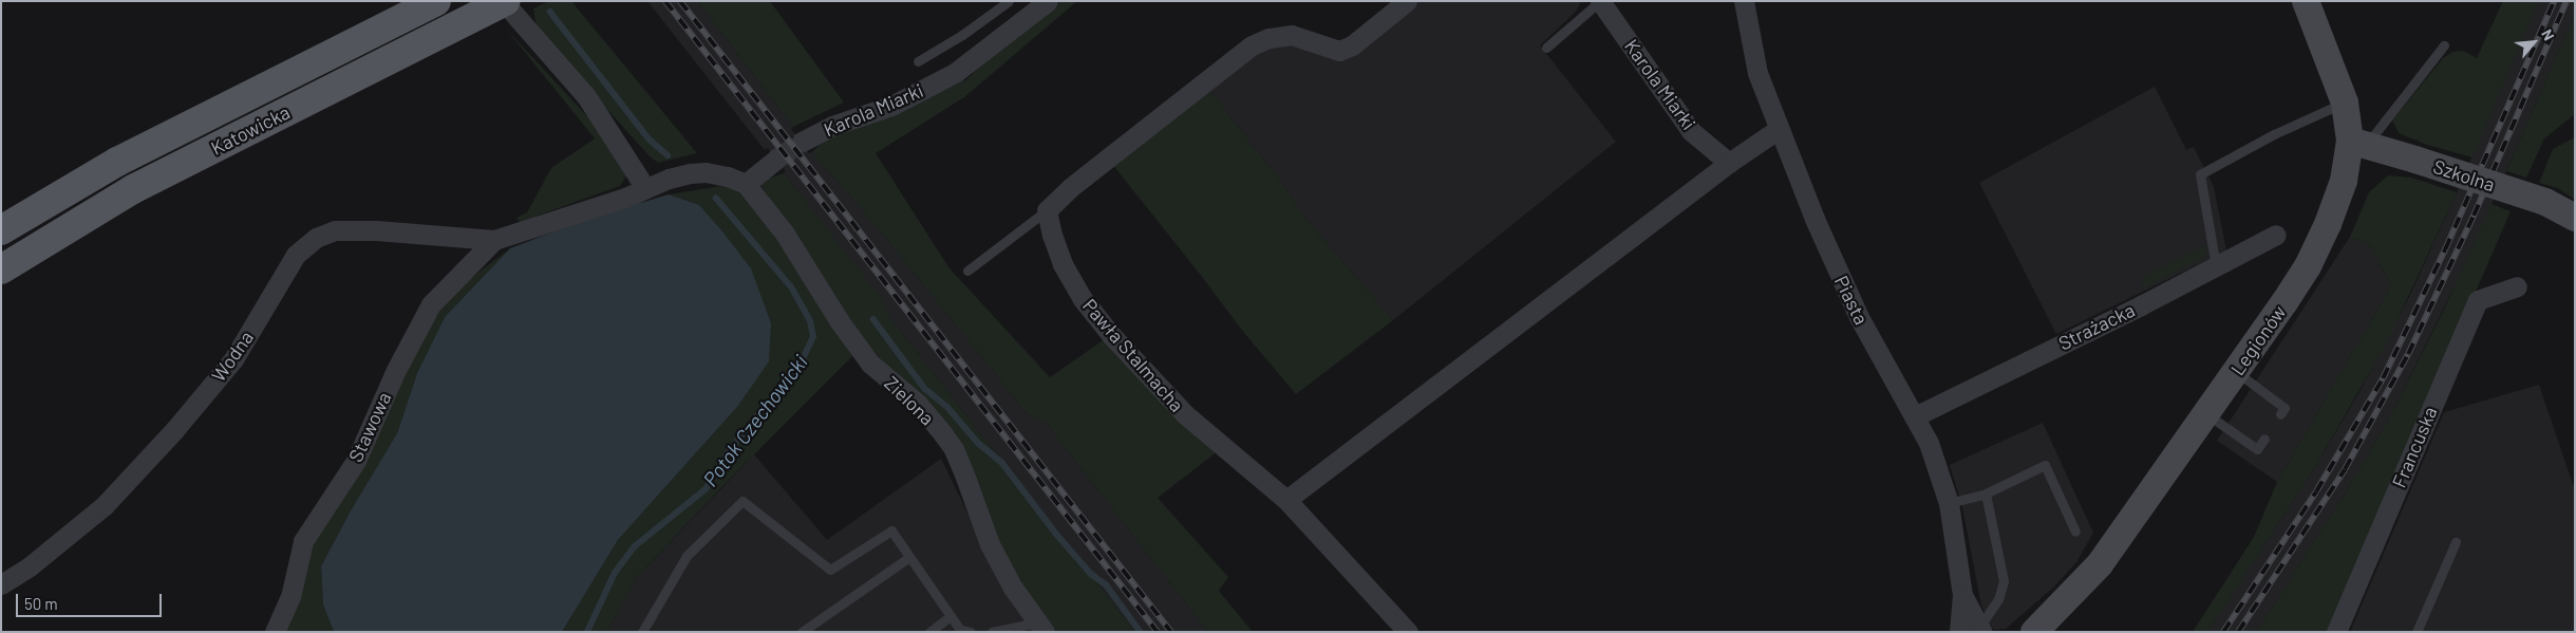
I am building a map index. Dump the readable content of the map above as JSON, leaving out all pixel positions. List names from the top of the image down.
{
  "streets": {
    "main road": ["Katowicka"],
    "street": [
      "Karola Miarki",
      "Szkolna",
      "Piasta",
      "Strażacka",
      "Legionów",
      "Pawła Stalmacha",
      "Wodna",
      "Zielona",
      "Stawowa",
      "Francuska"
    ]
  },
  "crossings": [
    ["Szkolna", "Legionów"],
    ["Piasta", "Strażacka"],
    ["Wodna", "Stawowa"]
  ],
  "water": ["Potok Czechowicki"],
  "scale_bar": "50 m",
  "north": "top right"
}
